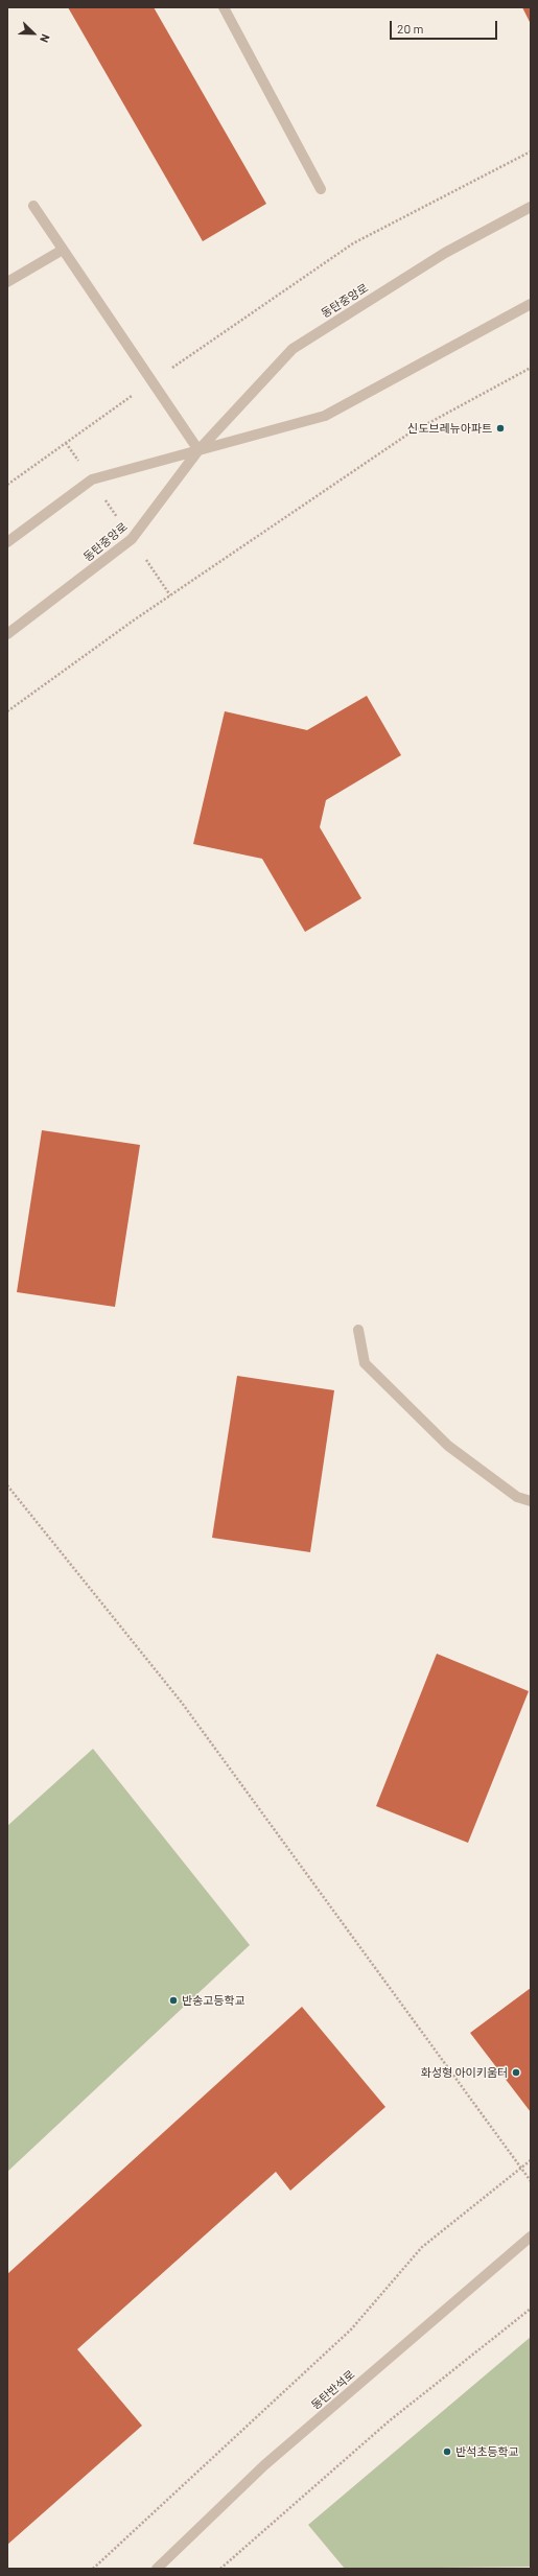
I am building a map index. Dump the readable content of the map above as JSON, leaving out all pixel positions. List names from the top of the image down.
{
  "streets": {
    "street": ["동탄중앙로", "동탄반석로"]
  },
  "places": [
    "신도브레뉴아파트",
    "반송고등학교",
    "화성형 아이키움터",
    "반석초등학교"
  ],
  "scale_bar": "20 m",
  "north": "bottom right"
}
